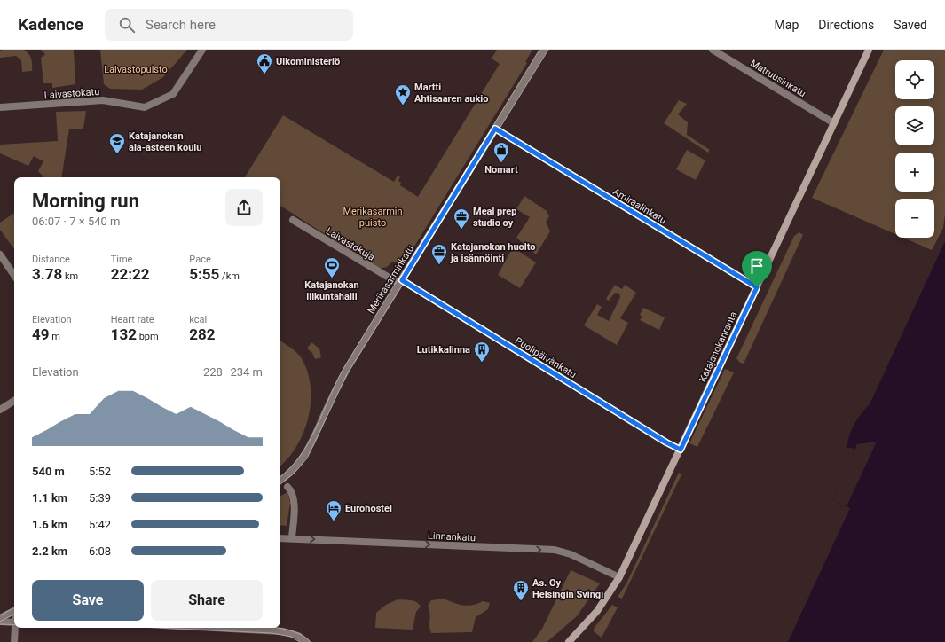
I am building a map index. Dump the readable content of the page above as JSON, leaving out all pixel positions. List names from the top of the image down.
{
  "streets": {
    "main road": ["Katajanokanranta"],
    "street": [
      "Matruusinkatu",
      "Laivastokatu",
      "Amiraalinkatu",
      "Laivastokuja",
      "Merikasarminkatu",
      "Puolipäivänkatu",
      "Linnankatu"
    ]
  },
  "crossings": [
    ["Matruusinkatu", "Katajanokanranta"],
    ["Amiraalinkatu", "Merikasarminkatu"],
    ["Amiraalinkatu", "Katajanokanranta"],
    ["Laivastokuja", "Merikasarminkatu"],
    ["Laivastokuja", "Puolipäivänkatu"],
    ["Merikasarminkatu", "Puolipäivänkatu"],
    ["Katajanokanranta", "Puolipäivänkatu"],
    ["Katajanokanranta", "Linnankatu"]
  ],
  "one_way": ["Linnankatu"],
  "parks": ["Laivastopuisto", "Merikasarmin puisto"],
  "places": {
    "public building": ["Ulkoministeriö"],
    "place": ["Martti Ahtisaaren aukio"],
    "school or university": ["Katajanokan ala-asteen koulu"],
    "shop": ["Nomart"],
    "office": ["Meal prep studio oy", "Katajanokan huolto ja isännöinti"],
    "sports": ["Katajanokan liikuntahalli"],
    "building": ["Lutikkalinna", "As. Oy Helsingin Svingi"],
    "hotel": ["Eurohostel"]
  },
  "page": {
    "header": "Kadence",
    "search": "Search here",
    "nav": ["Map", "Directions", "Saved"],
    "map_buttons": ["+", "−"],
    "heading": ["Morning run", "06:07 · 7 × 540 m"],
    "stats": [
      ["Distance", "3.78 km"],
      ["Time", "22:22"],
      ["Pace", "5:55 /km"],
      ["Elevation", "49 m"],
      ["Heart rate", "132 bpm"],
      ["kcal", "282"]
    ],
    "chart": ["Elevation", "228–234 m"],
    "list": [
      {
        "name": "540 m",
        "note": "5:52"
      },
      {
        "name": "1.1 km",
        "note": "5:39"
      },
      {
        "name": "1.6 km",
        "note": "5:42"
      },
      {
        "name": "2.2 km",
        "note": "6:08"
      }
    ],
    "buttons": ["Save", "Share"]
  }
}
